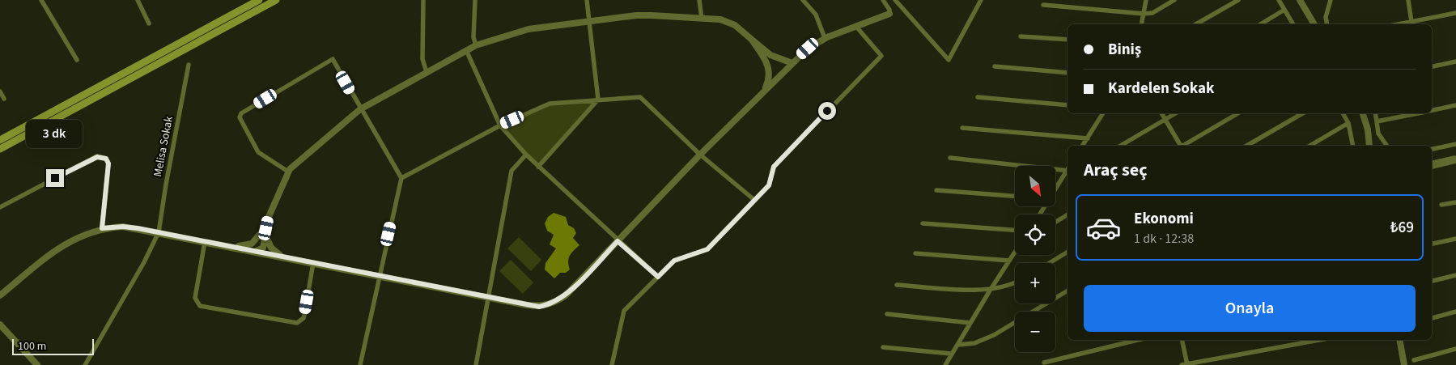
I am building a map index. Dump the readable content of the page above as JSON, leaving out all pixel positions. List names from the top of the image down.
{
  "streets": {
    "street": ["Melisa Sokak"]
  },
  "scale_bar": "100 m",
  "north": "bottom right",
  "page": {
    "banner": ["Biniş", "Kardelen Sokak"],
    "bubble": "3 dk",
    "heading": "Araç seç",
    "map_buttons": ["+", "−"],
    "list": [
      {
        "name": "Ekonomi",
        "note": "1 dk · 12:38",
        "value": "₺69"
      }
    ],
    "buttons": "Onayla",
    "scale": "100 m"
  }
}
